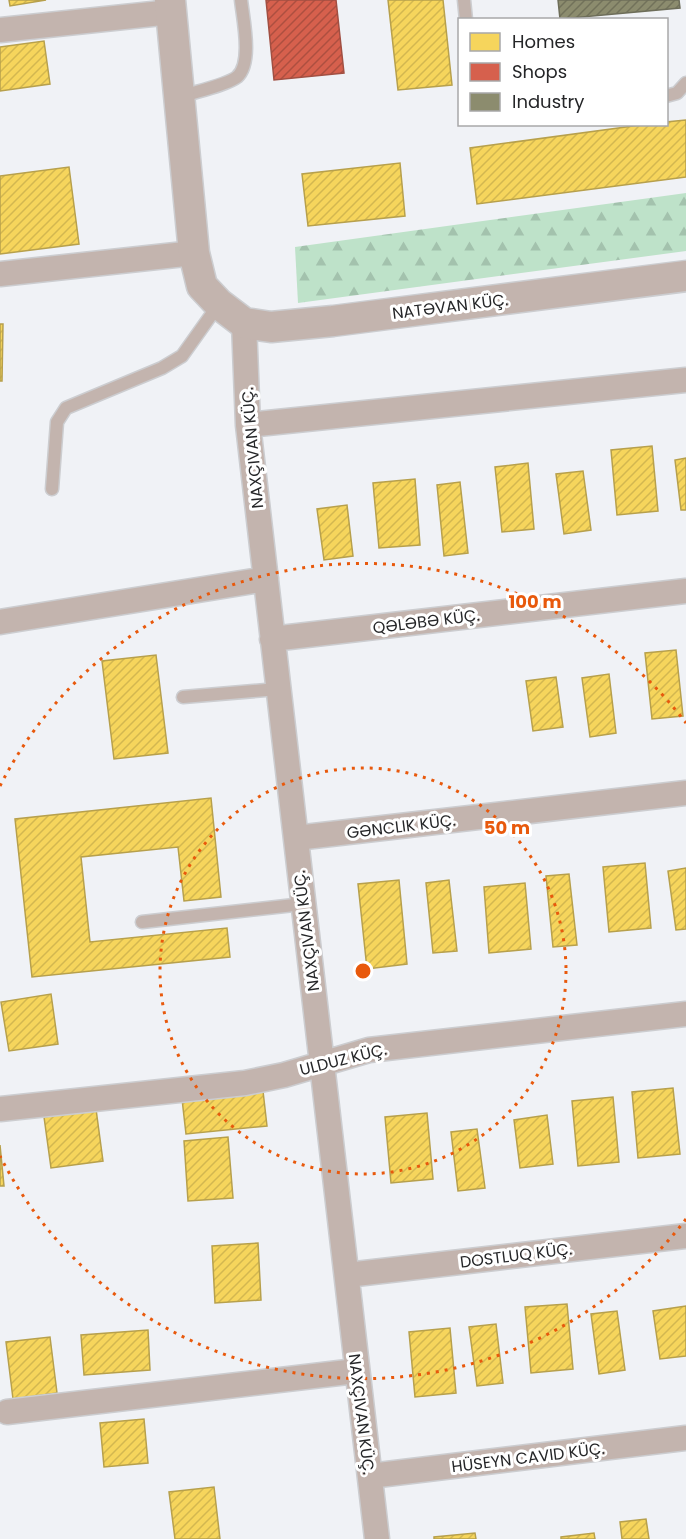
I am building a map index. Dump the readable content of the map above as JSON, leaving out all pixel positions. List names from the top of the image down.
{
  "streets": {
    "street": [
      "NATƏVAN KÜÇ.",
      "QƏLƏBƏ KÜÇ.",
      "GƏNCLIK KÜÇ.",
      "ULDUZ KÜÇ.",
      "DOSTLUQ KÜÇ.",
      "HÜSEYN CAVID KÜÇ."
    ]
  },
  "legend": ["Homes", "Shops", "Industry"],
  "rings": ["100 m", "50 m"]
}
